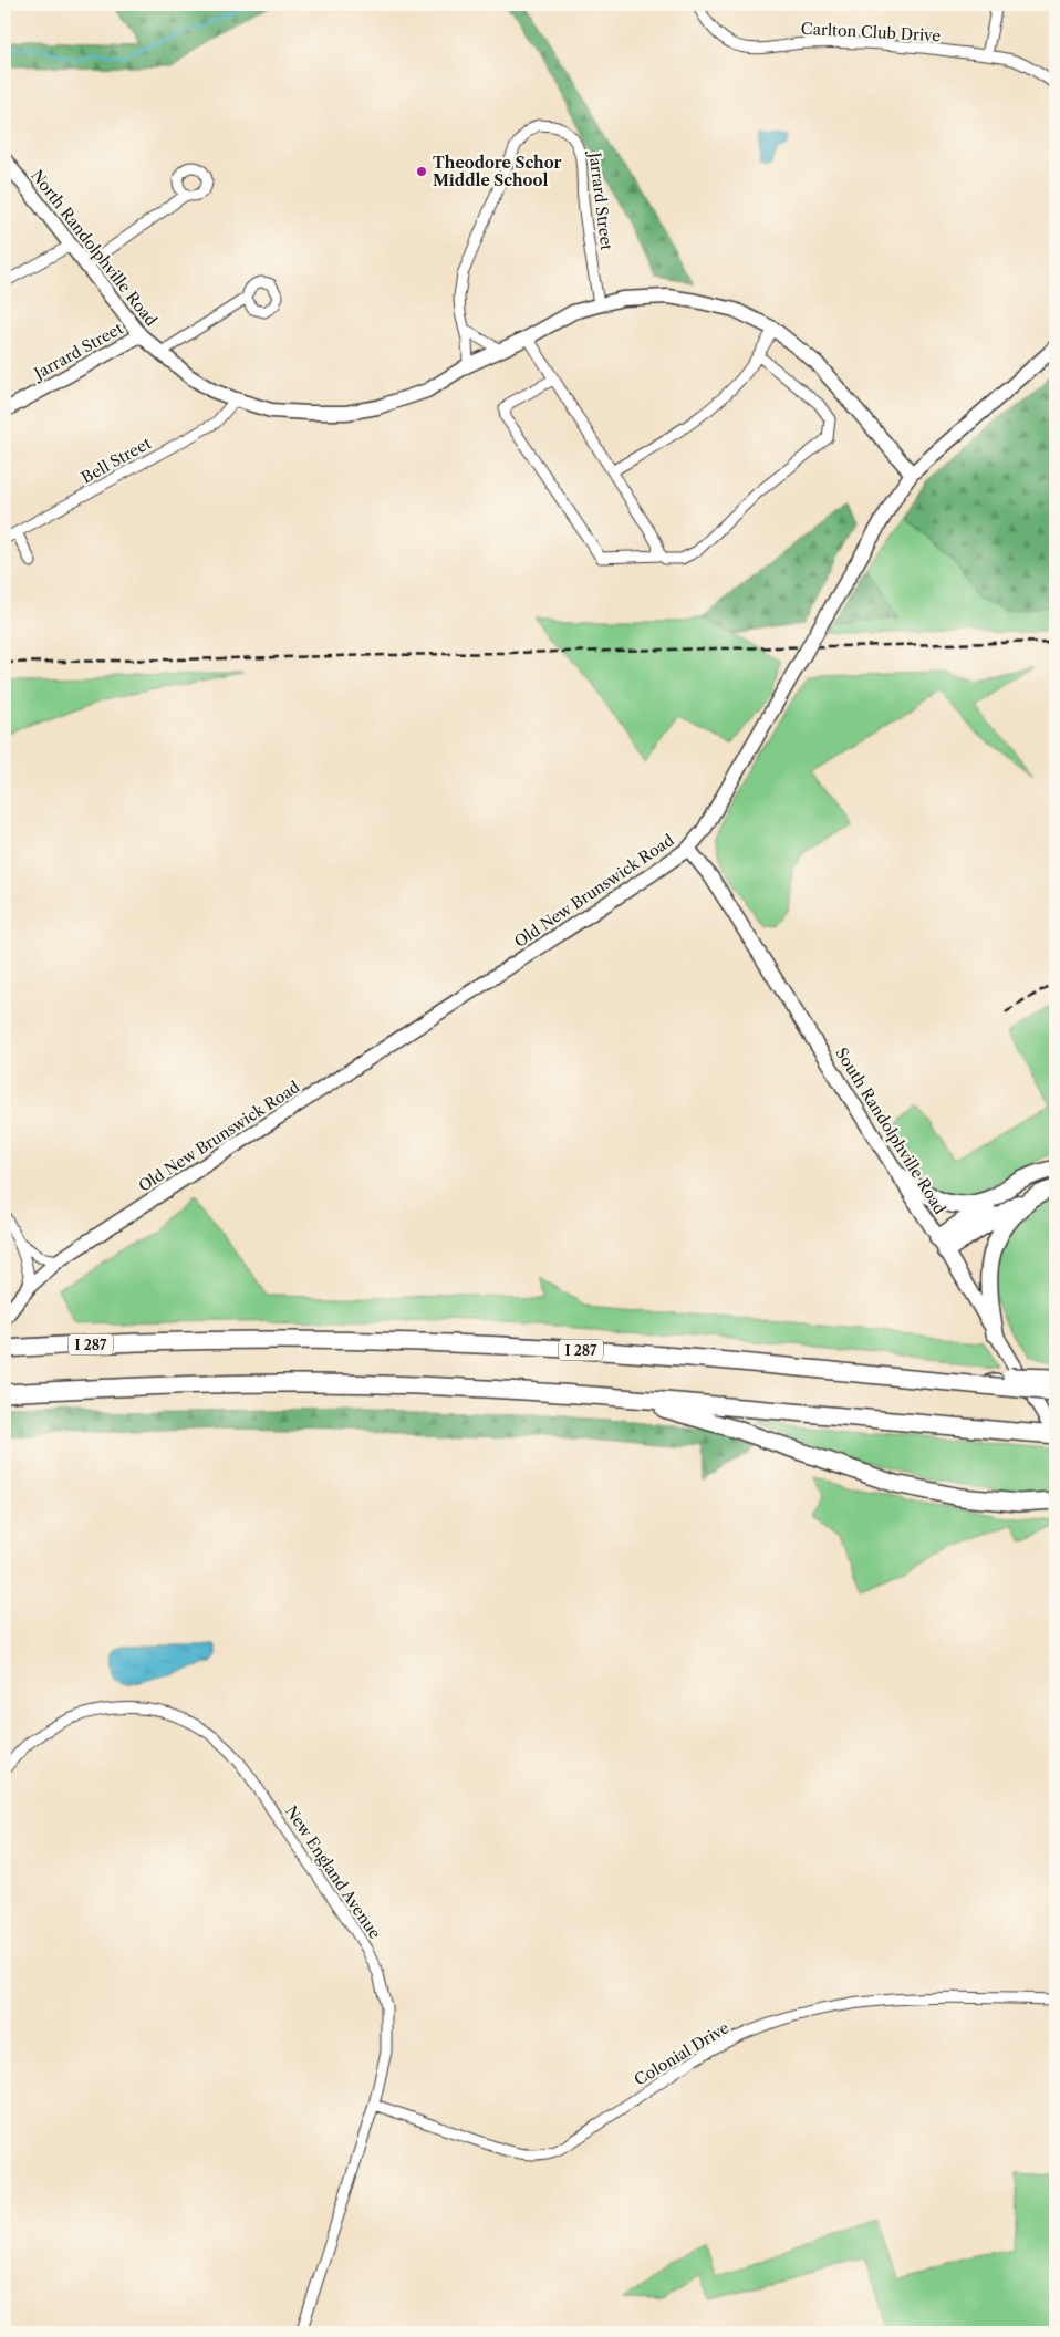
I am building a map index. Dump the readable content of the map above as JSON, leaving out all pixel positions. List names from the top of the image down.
{
  "streets": {
    "highway": ["I 287"],
    "main road": [
      "Jarrard Street",
      "North Randolphville Road",
      "Old New Brunswick Road",
      "South Randolphville Road"
    ],
    "street": [
      "Carlton Club Drive",
      "Bell Street",
      "New England Avenue",
      "Colonial Drive"
    ]
  },
  "crossings": [
    ["Jarrard Street", "North Randolphville Road"],
    ["North Randolphville Road", "Bell Street"],
    ["North Randolphville Road", "Old New Brunswick Road"],
    ["Old New Brunswick Road", "South Randolphville Road"],
    ["New England Avenue", "Colonial Drive"]
  ],
  "places": ["Theodore Schor Middle School"]
}
